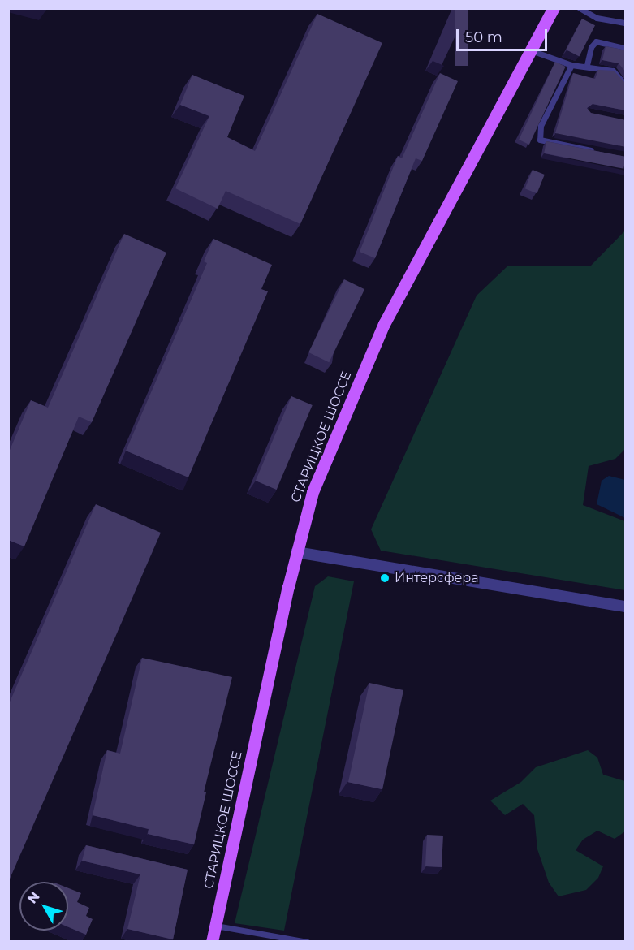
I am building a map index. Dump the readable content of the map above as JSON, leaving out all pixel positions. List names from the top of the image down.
{
  "streets": {
    "main road": ["СТАРИЦКОЕ ШОССЕ"]
  },
  "places": ["Интерсфера"],
  "scale_bar": "50 m",
  "north": "top left"
}
